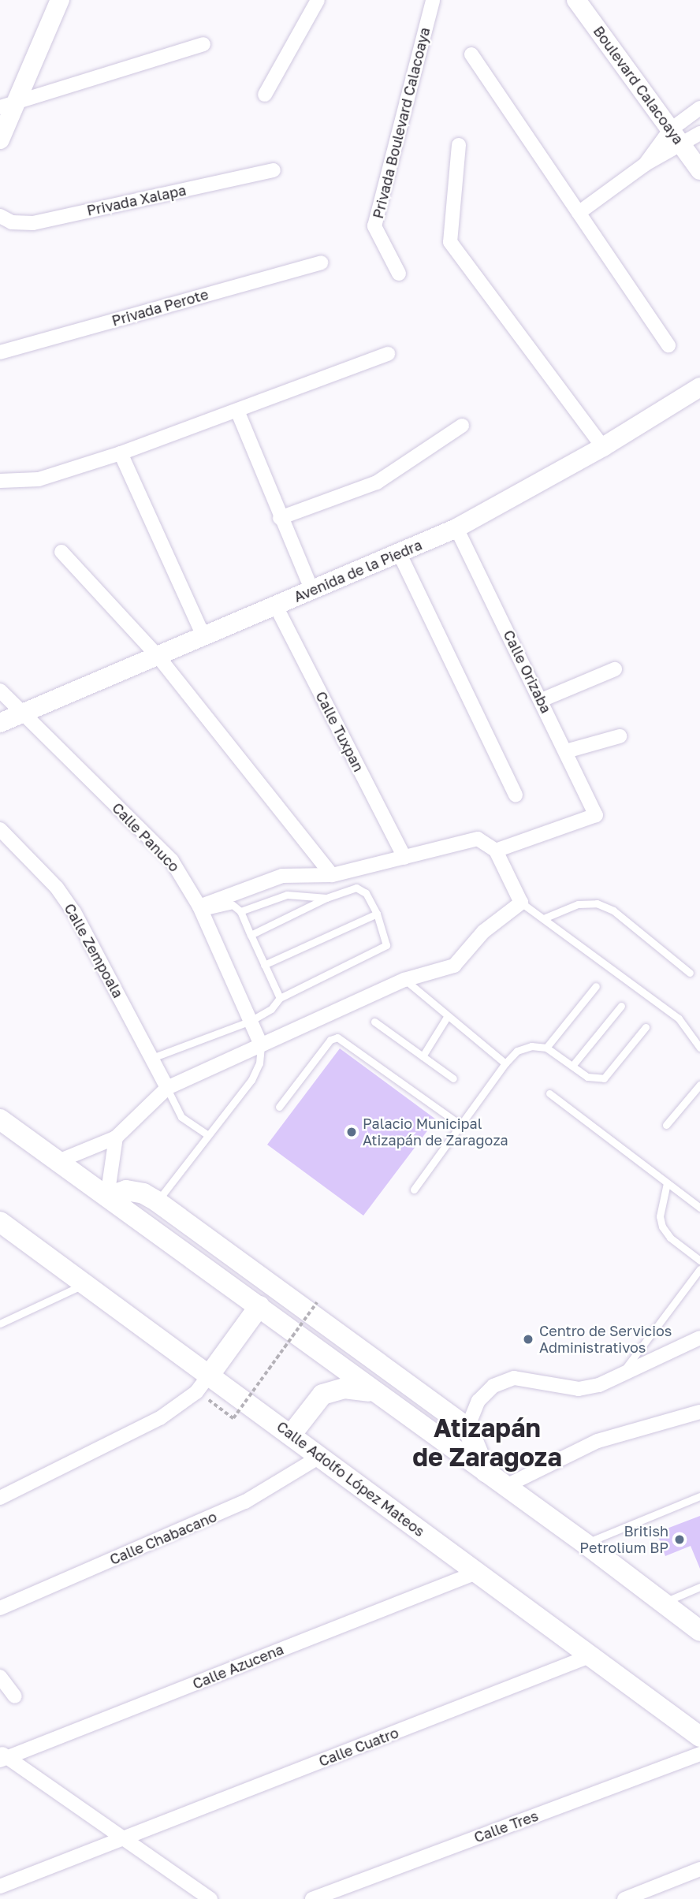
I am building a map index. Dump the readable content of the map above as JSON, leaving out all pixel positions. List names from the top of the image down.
{
  "streets": {
    "main road": ["Calle Adolfo López Mateos"],
    "street": [
      "Boulevard Calacoaya",
      "Privada Boulevard Calacoaya",
      "Privada Xalapa",
      "Privada Perote",
      "Avenida de la Piedra",
      "Calle Orizaba",
      "Calle Tuxpan",
      "Calle Panuco",
      "Calle Zempoala",
      "Calle Chabacano",
      "Calle Azucena",
      "Calle Cuatro",
      "Calle Tres"
    ]
  },
  "crossings": [
    ["Avenida de la Piedra", "Calle Orizaba"],
    ["Avenida de la Piedra", "Calle Tuxpan"],
    ["Avenida de la Piedra", "Calle Panuco"],
    ["Calle Adolfo López Mateos", "Calle Chabacano"],
    ["Calle Adolfo López Mateos", "Calle Azucena"],
    ["Calle Adolfo López Mateos", "Calle Cuatro"]
  ],
  "districts": ["Atizapán de Zaragoza"],
  "places": ["Palacio Municipal Atizapán de Zaragoza", "Centro de Servicios Administrativos", "British Petrolium BP"]
}
